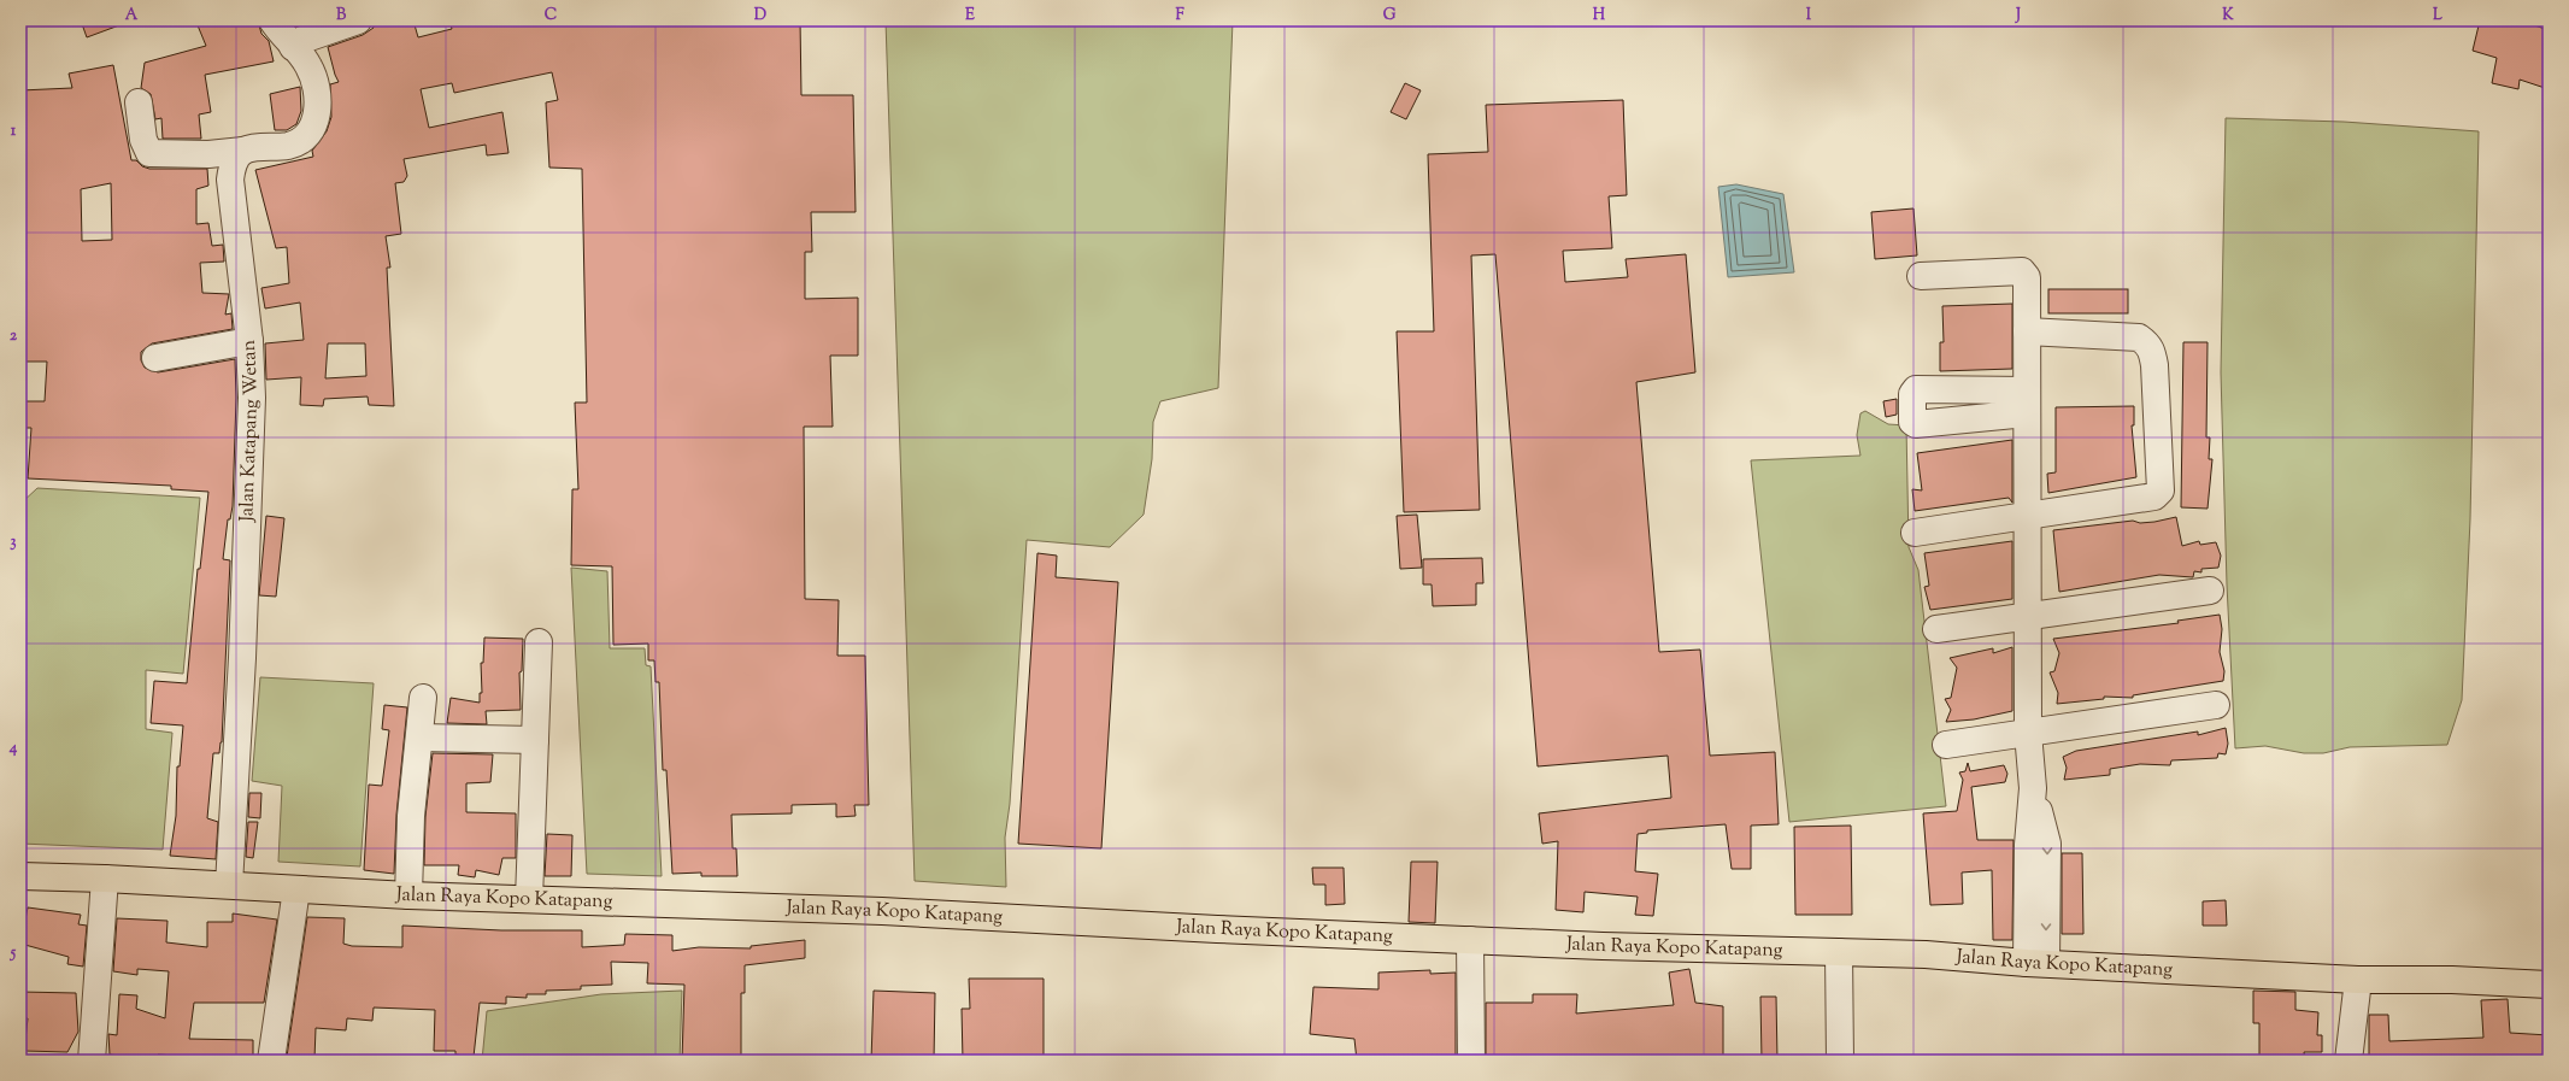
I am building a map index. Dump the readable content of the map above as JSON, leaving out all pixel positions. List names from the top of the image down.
{
  "streets": {
    "main road": ["Jalan Raya Kopo Katapang"],
    "street": ["Jalan Katapang Wetan"]
  },
  "crossings": [
    ["Jalan Katapang Wetan", "Jalan Raya Kopo Katapang"]
  ],
  "grid": {
    "columns": [
      "A",
      "B",
      "C",
      "D",
      "E",
      "F",
      "G",
      "H",
      "I",
      "J",
      "K",
      "L"
    ],
    "rows": [
      "1",
      "2",
      "3",
      "4",
      "5"
    ]
  }
}
